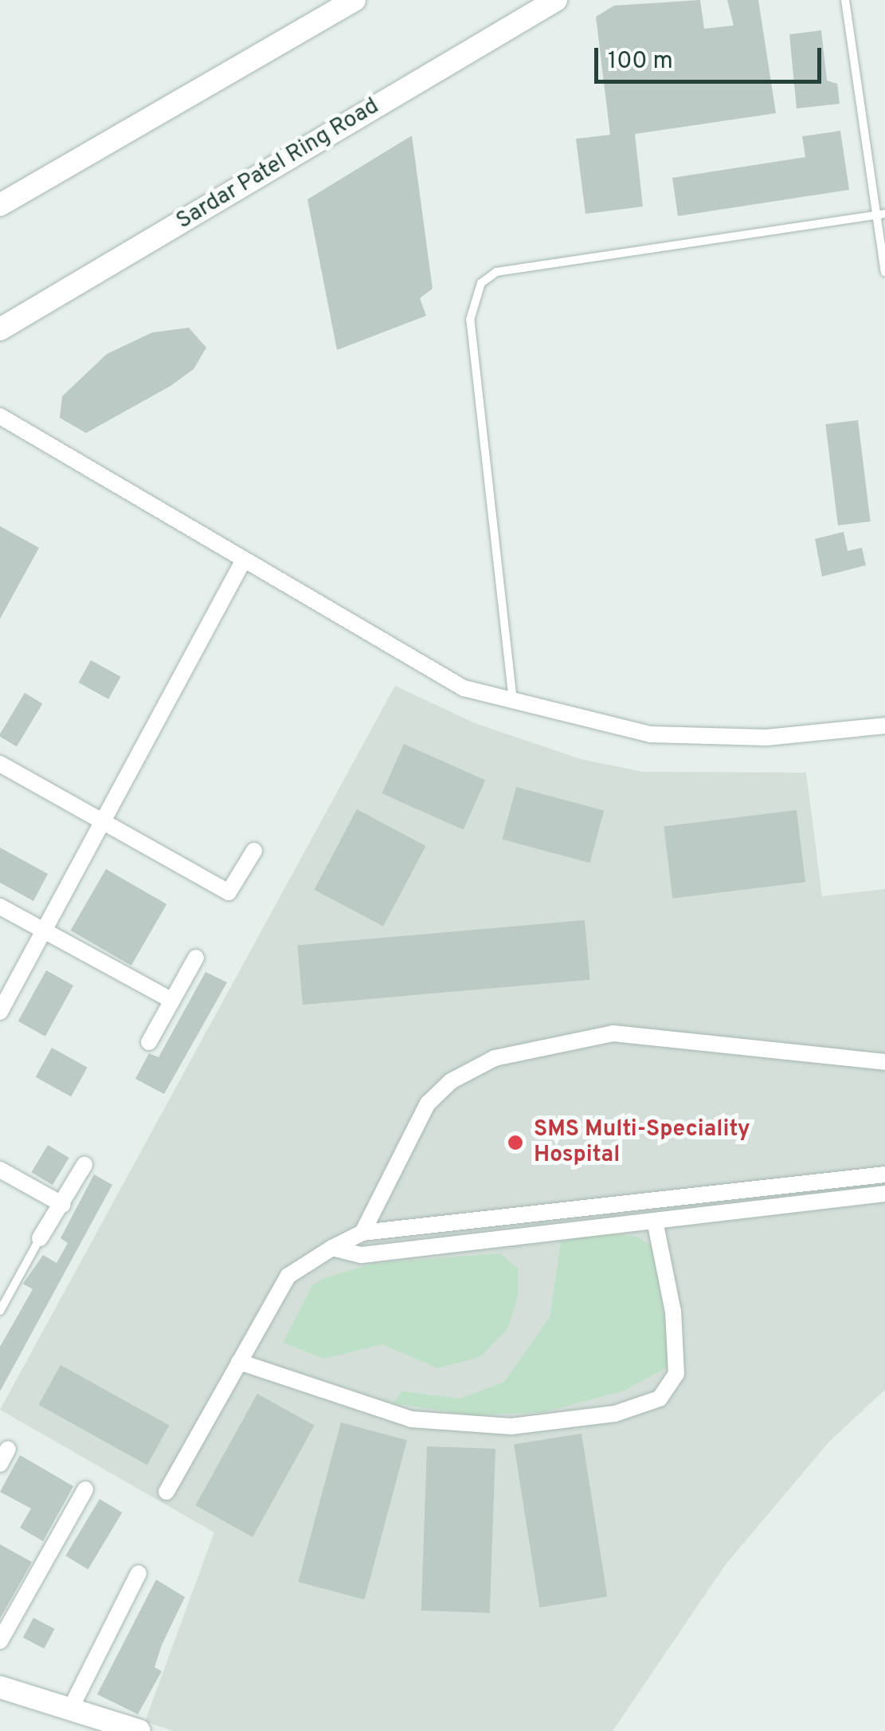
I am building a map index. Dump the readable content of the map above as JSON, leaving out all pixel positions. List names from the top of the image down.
{
  "streets": {
    "street": ["Sardar Patel Ring Road"]
  },
  "places": ["SMS Multi-Speciality Hospital"],
  "scale_bar": "100 m"
}
